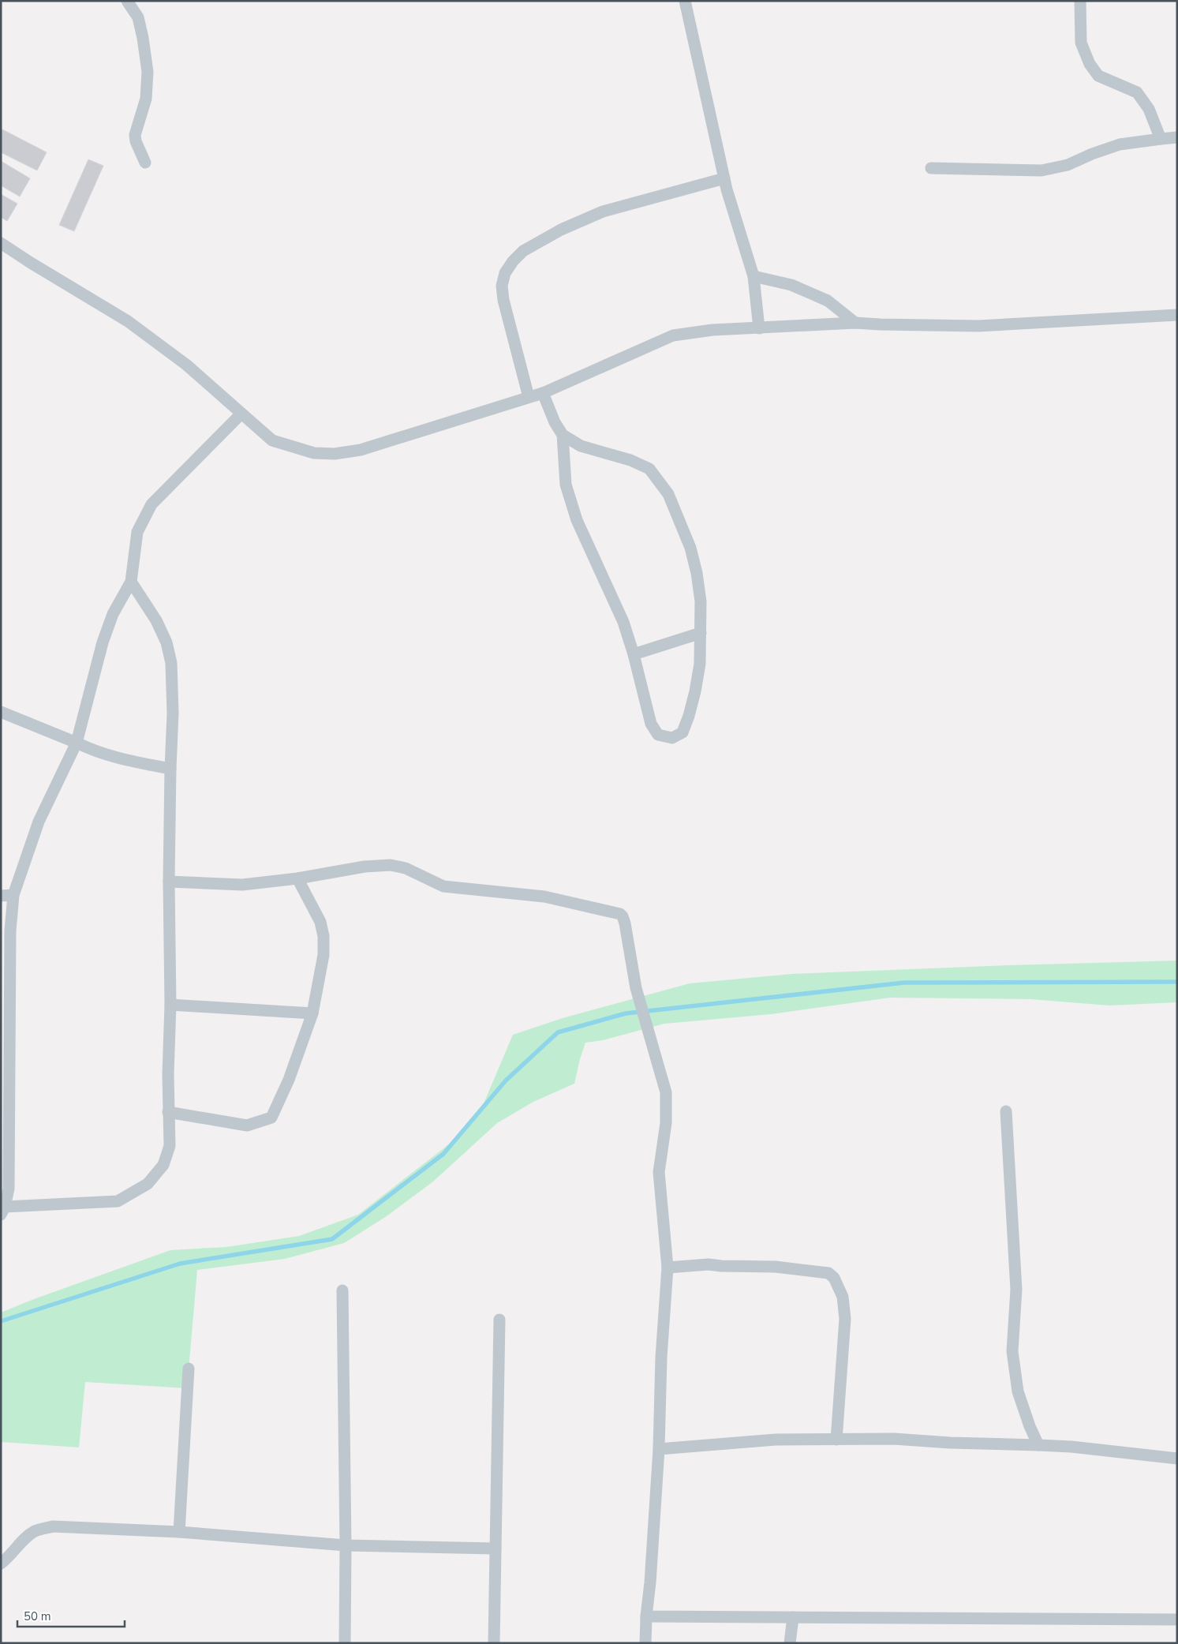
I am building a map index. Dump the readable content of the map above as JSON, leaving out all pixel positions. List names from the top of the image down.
{
  "scale_bar": "50 m"
}
